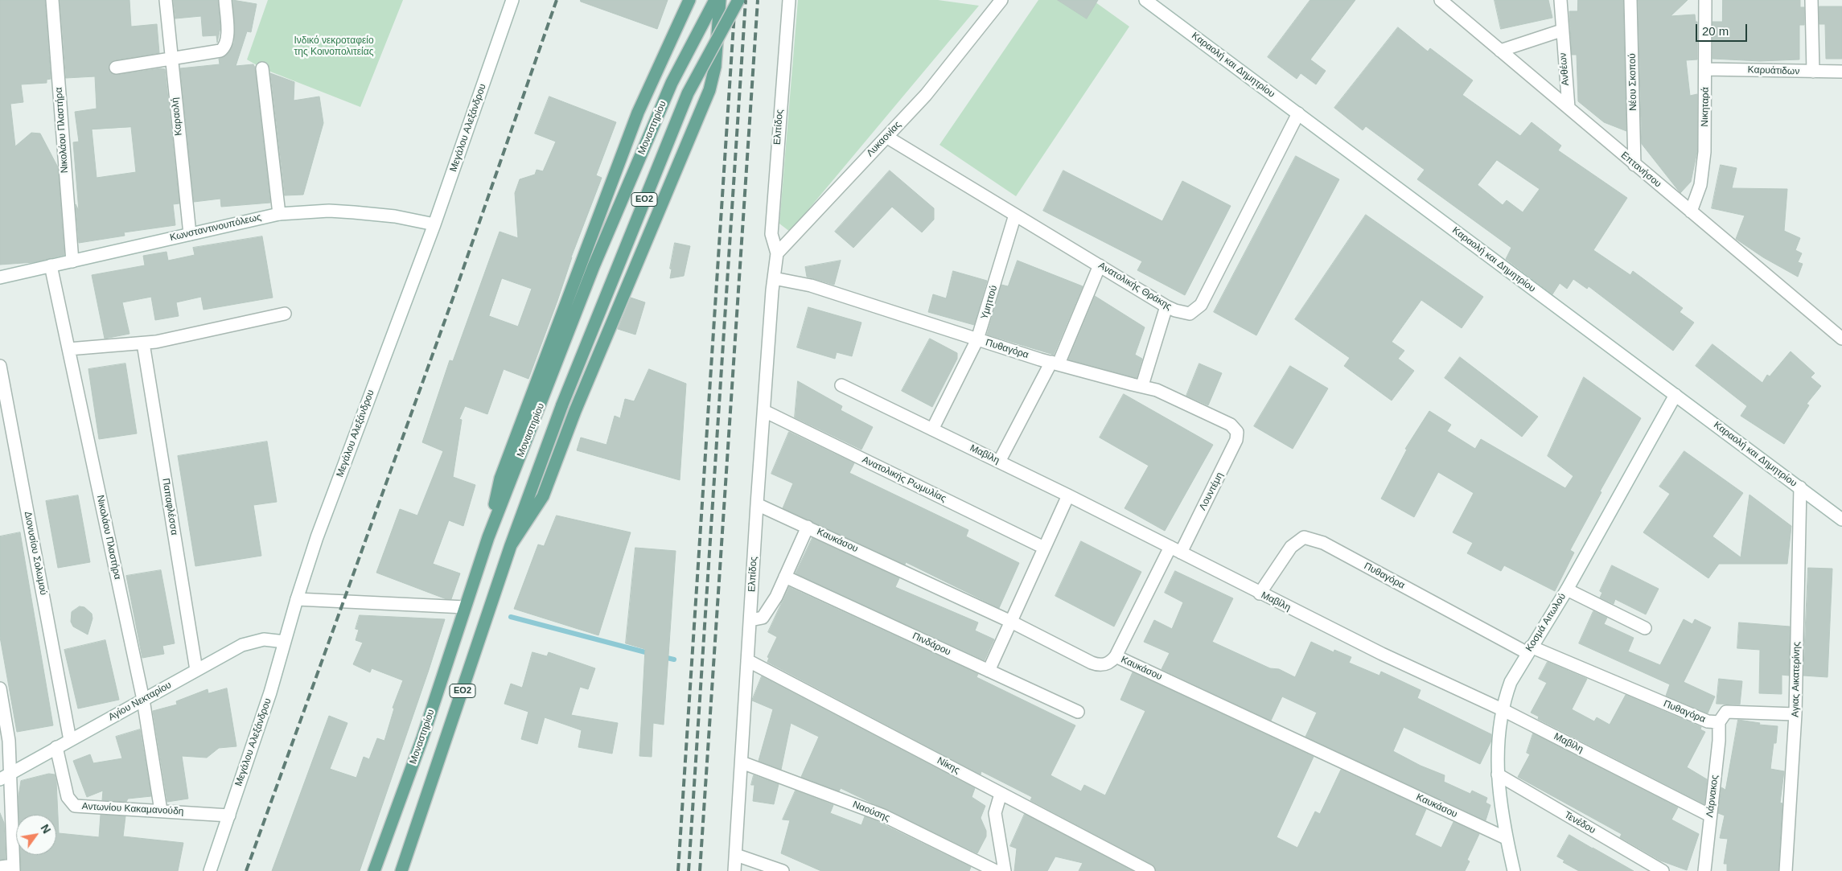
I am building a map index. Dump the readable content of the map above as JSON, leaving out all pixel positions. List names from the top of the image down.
{
  "streets": {
    "main road": ["Μοναστηρίου", "ΕΟ2"],
    "street": [
      "Καραολή και Δημητρίου",
      "Ανθέων",
      "Καρυάτιδων",
      "Νέου Σκοπού",
      "Νικηταρά",
      "Καραολή",
      "Ελπίδος",
      "Μεγάλου Αλεξάνδρου",
      "Νικολάου Πλαστήρα",
      "Λυκαονίας",
      "Επτανήσου",
      "Κωνσταντινουπόλεως",
      "Ανατολικής Θράκης",
      "Υμηττού",
      "Πυθαγόρα",
      "Μαβίλη",
      "Ανατολικής Ρωμυλίας",
      "Λουντέμη",
      "Παπαφλέσσα",
      "Καυκάσου",
      "Διονυσίου Σολωμού",
      "Κοσμά Αιτωλού",
      "Πινδάρου",
      "Αγιας Αικατερίνης",
      "Αγίου Νεκταρίου",
      "Νίκης",
      "Λάρνακος",
      "Αντωνίου Κακαμανούδη",
      "Ναούσης",
      "Τενέδου"
    ]
  },
  "crossings": [
    ["Καραολή και Δημητρίου", "Ανατολικής Θράκης"],
    ["Καραολή και Δημητρίου", "Κοσμά Αιτωλού"],
    ["Καραολή και Δημητρίου", "Αγιας Αικατερίνης"],
    ["Ανθέων", "Επτανήσου"],
    ["Καρυάτιδων", "Νικηταρά"],
    ["Νέου Σκοπού", "Επτανήσου"],
    ["Νικηταρά", "Επτανήσου"],
    ["Καραολή", "Κωνσταντινουπόλεως"],
    ["Ελπίδος", "Λυκαονίας"],
    ["Ελπίδος", "Πυθαγόρα"],
    ["Ελπίδος", "Ανατολικής Ρωμυλίας"],
    ["Ελπίδος", "Καυκάσου"],
    ["Ελπίδος", "Νίκης"],
    ["Ελπίδος", "Ναούσης"],
    ["Μεγάλου Αλεξάνδρου", "Κωνσταντινουπόλεως"],
    ["Μεγάλου Αλεξάνδρου", "Αγίου Νεκταρίου"],
    ["Μεγάλου Αλεξάνδρου", "Αντωνίου Κακαμανούδη"],
    ["Νικολάου Πλαστήρα", "Κωνσταντινουπόλεως"],
    ["Νικολάου Πλαστήρα", "Αγίου Νεκταρίου"],
    ["Νικολάου Πλαστήρα", "Αντωνίου Κακαμανούδη"],
    ["Λυκαονίας", "Ανατολικής Θράκης"],
    ["Ανατολικής Θράκης", "Υμηττού"],
    ["Υμηττού", "Πυθαγόρα"],
    ["Υμηττού", "Μαβίλη"],
    ["Πυθαγόρα", "Μαβίλη"],
    ["Πυθαγόρα", "Λουντέμη"],
    ["Πυθαγόρα", "Κοσμά Αιτωλού"],
    ["Πυθαγόρα", "Αγιας Αικατερίνης"],
    ["Πυθαγόρα", "Λάρνακος"],
    ["Μαβίλη", "Λουντέμη"],
    ["Μαβίλη", "Κοσμά Αιτωλού"],
    ["Μαβίλη", "Λάρνακος"],
    ["Λουντέμη", "Καυκάσου"],
    ["Παπαφλέσσα", "Αγίου Νεκταρίου"],
    ["Καυκάσου", "Κοσμά Αιτωλού"],
    ["Διονυσίου Σολωμού", "Αγίου Νεκταρίου"],
    ["Κοσμά Αιτωλού", "Τενέδου"],
    ["Αγίου Νεκταρίου", "Αντωνίου Κακαμανούδη"]
  ],
  "parks": ["Ινδικό νεκροταφείο της Κοινοπολιτείας"],
  "scale_bar": "20 m",
  "north": "top right"
}
